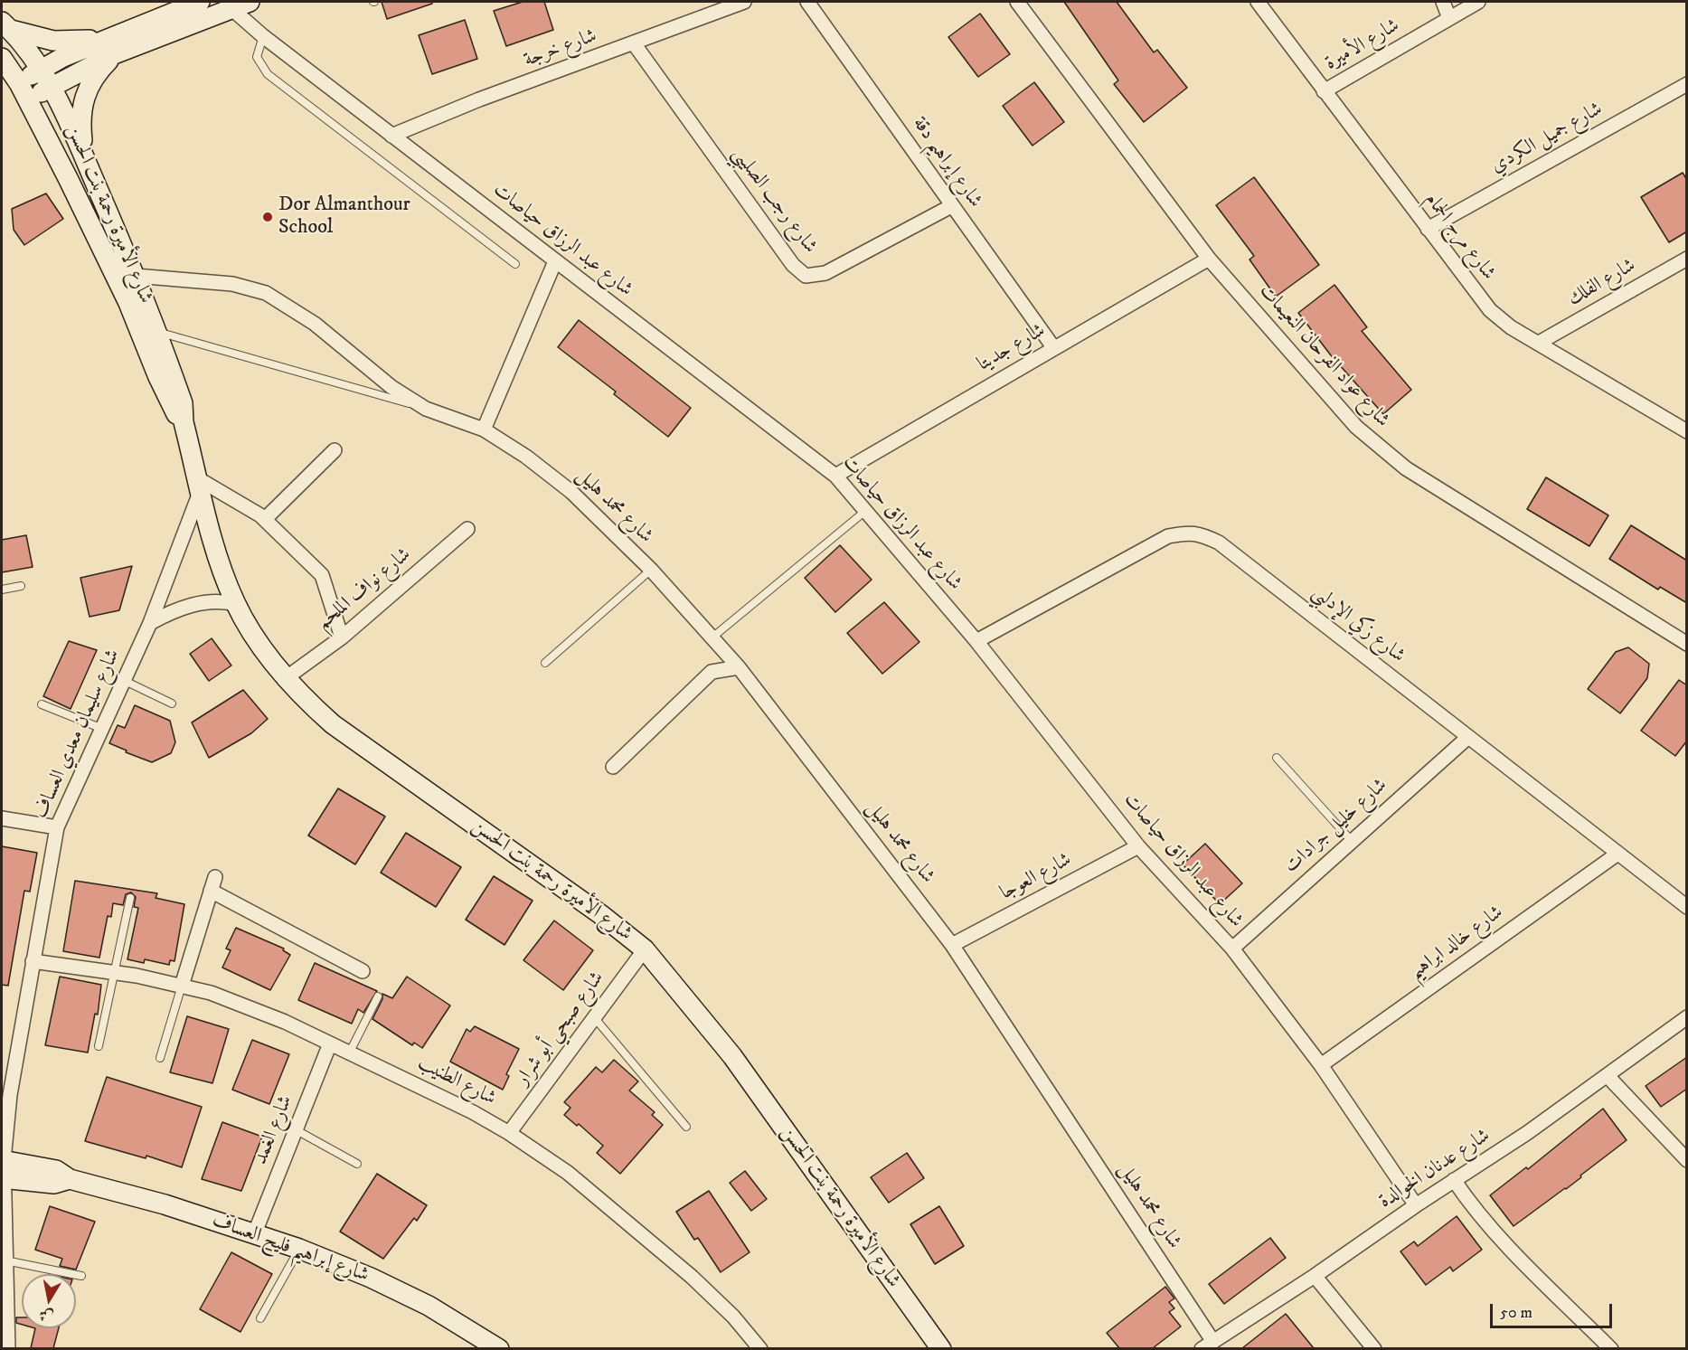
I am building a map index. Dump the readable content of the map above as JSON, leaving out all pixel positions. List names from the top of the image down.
{
  "streets": {
    "street": [
      "شارع الأميرة",
      "شارع خرجة",
      "شارع جميل الكردي",
      "شارع إبراهيم دقة",
      "شارع رجب الصليبي",
      "شارع الأميرة رحمة بنت الحسن",
      "شارع مرج الحمام",
      "شارع عبد الرزاق حياصات",
      "شارع الفلك",
      "شارع جديتا",
      "شارع عواد الفرحان النعيمات",
      "شارع محمد هليل",
      "شارع نواف الملحم",
      "شارع زكي الإدلبي",
      "شارع سليمان معدي العساف",
      "شارع خليل جرادات",
      "شارع العوجا",
      "شارع خالد ابراهيم",
      "شارع صبحي أبو شرار",
      "شارع الطنيب",
      "شارع الغمد",
      "شارع عدنان الخوالدة",
      "شارع إبراهيم فليح العساف"
    ]
  },
  "crossings": [
    ["شارع الأميرة", "شارع مرج الحمام"],
    ["شارع خرجة", "شارع رجب الصليبي"],
    ["شارع خرجة", "شارع عبد الرزاق حياصات"],
    ["شارع جميل الكردي", "شارع مرج الحمام"],
    ["شارع إبراهيم دقة", "شارع رجب الصليبي"],
    ["شارع إبراهيم دقة", "شارع جديتا"],
    ["شارع الأميرة رحمة بنت الحسن", "شارع محمد هليل"],
    ["شارع الأميرة رحمة بنت الحسن", "شارع نواف الملحم"],
    ["شارع الأميرة رحمة بنت الحسن", "شارع سليمان معدي العساف"],
    ["شارع الأميرة رحمة بنت الحسن", "شارع صبحي أبو شرار"],
    ["شارع مرج الحمام", "شارع الفلك"],
    ["شارع عبد الرزاق حياصات", "شارع جديتا"],
    ["شارع عبد الرزاق حياصات", "شارع زكي الإدلبي"],
    ["شارع عبد الرزاق حياصات", "شارع خليل جرادات"],
    ["شارع عبد الرزاق حياصات", "شارع العوجا"],
    ["شارع عبد الرزاق حياصات", "شارع خالد ابراهيم"],
    ["شارع عبد الرزاق حياصات", "شارع عدنان الخوالدة"],
    ["شارع جديتا", "شارع عواد الفرحان النعيمات"],
    ["شارع محمد هليل", "شارع العوجا"],
    ["شارع محمد هليل", "شارع عدنان الخوالدة"],
    ["شارع زكي الإدلبي", "شارع خليل جرادات"],
    ["شارع زكي الإدلبي", "شارع خالد ابراهيم"],
    ["شارع سليمان معدي العساف", "شارع الطنيب"],
    ["شارع سليمان معدي العساف", "شارع إبراهيم فليح العساف"],
    ["شارع صبحي أبو شرار", "شارع الطنيب"],
    ["شارع الطنيب", "شارع الغمد"],
    ["شارع الغمد", "شارع إبراهيم فليح العساف"]
  ],
  "places": ["Dor Almanthour School"],
  "scale_bar": "50 m",
  "north": "bottom"
}
